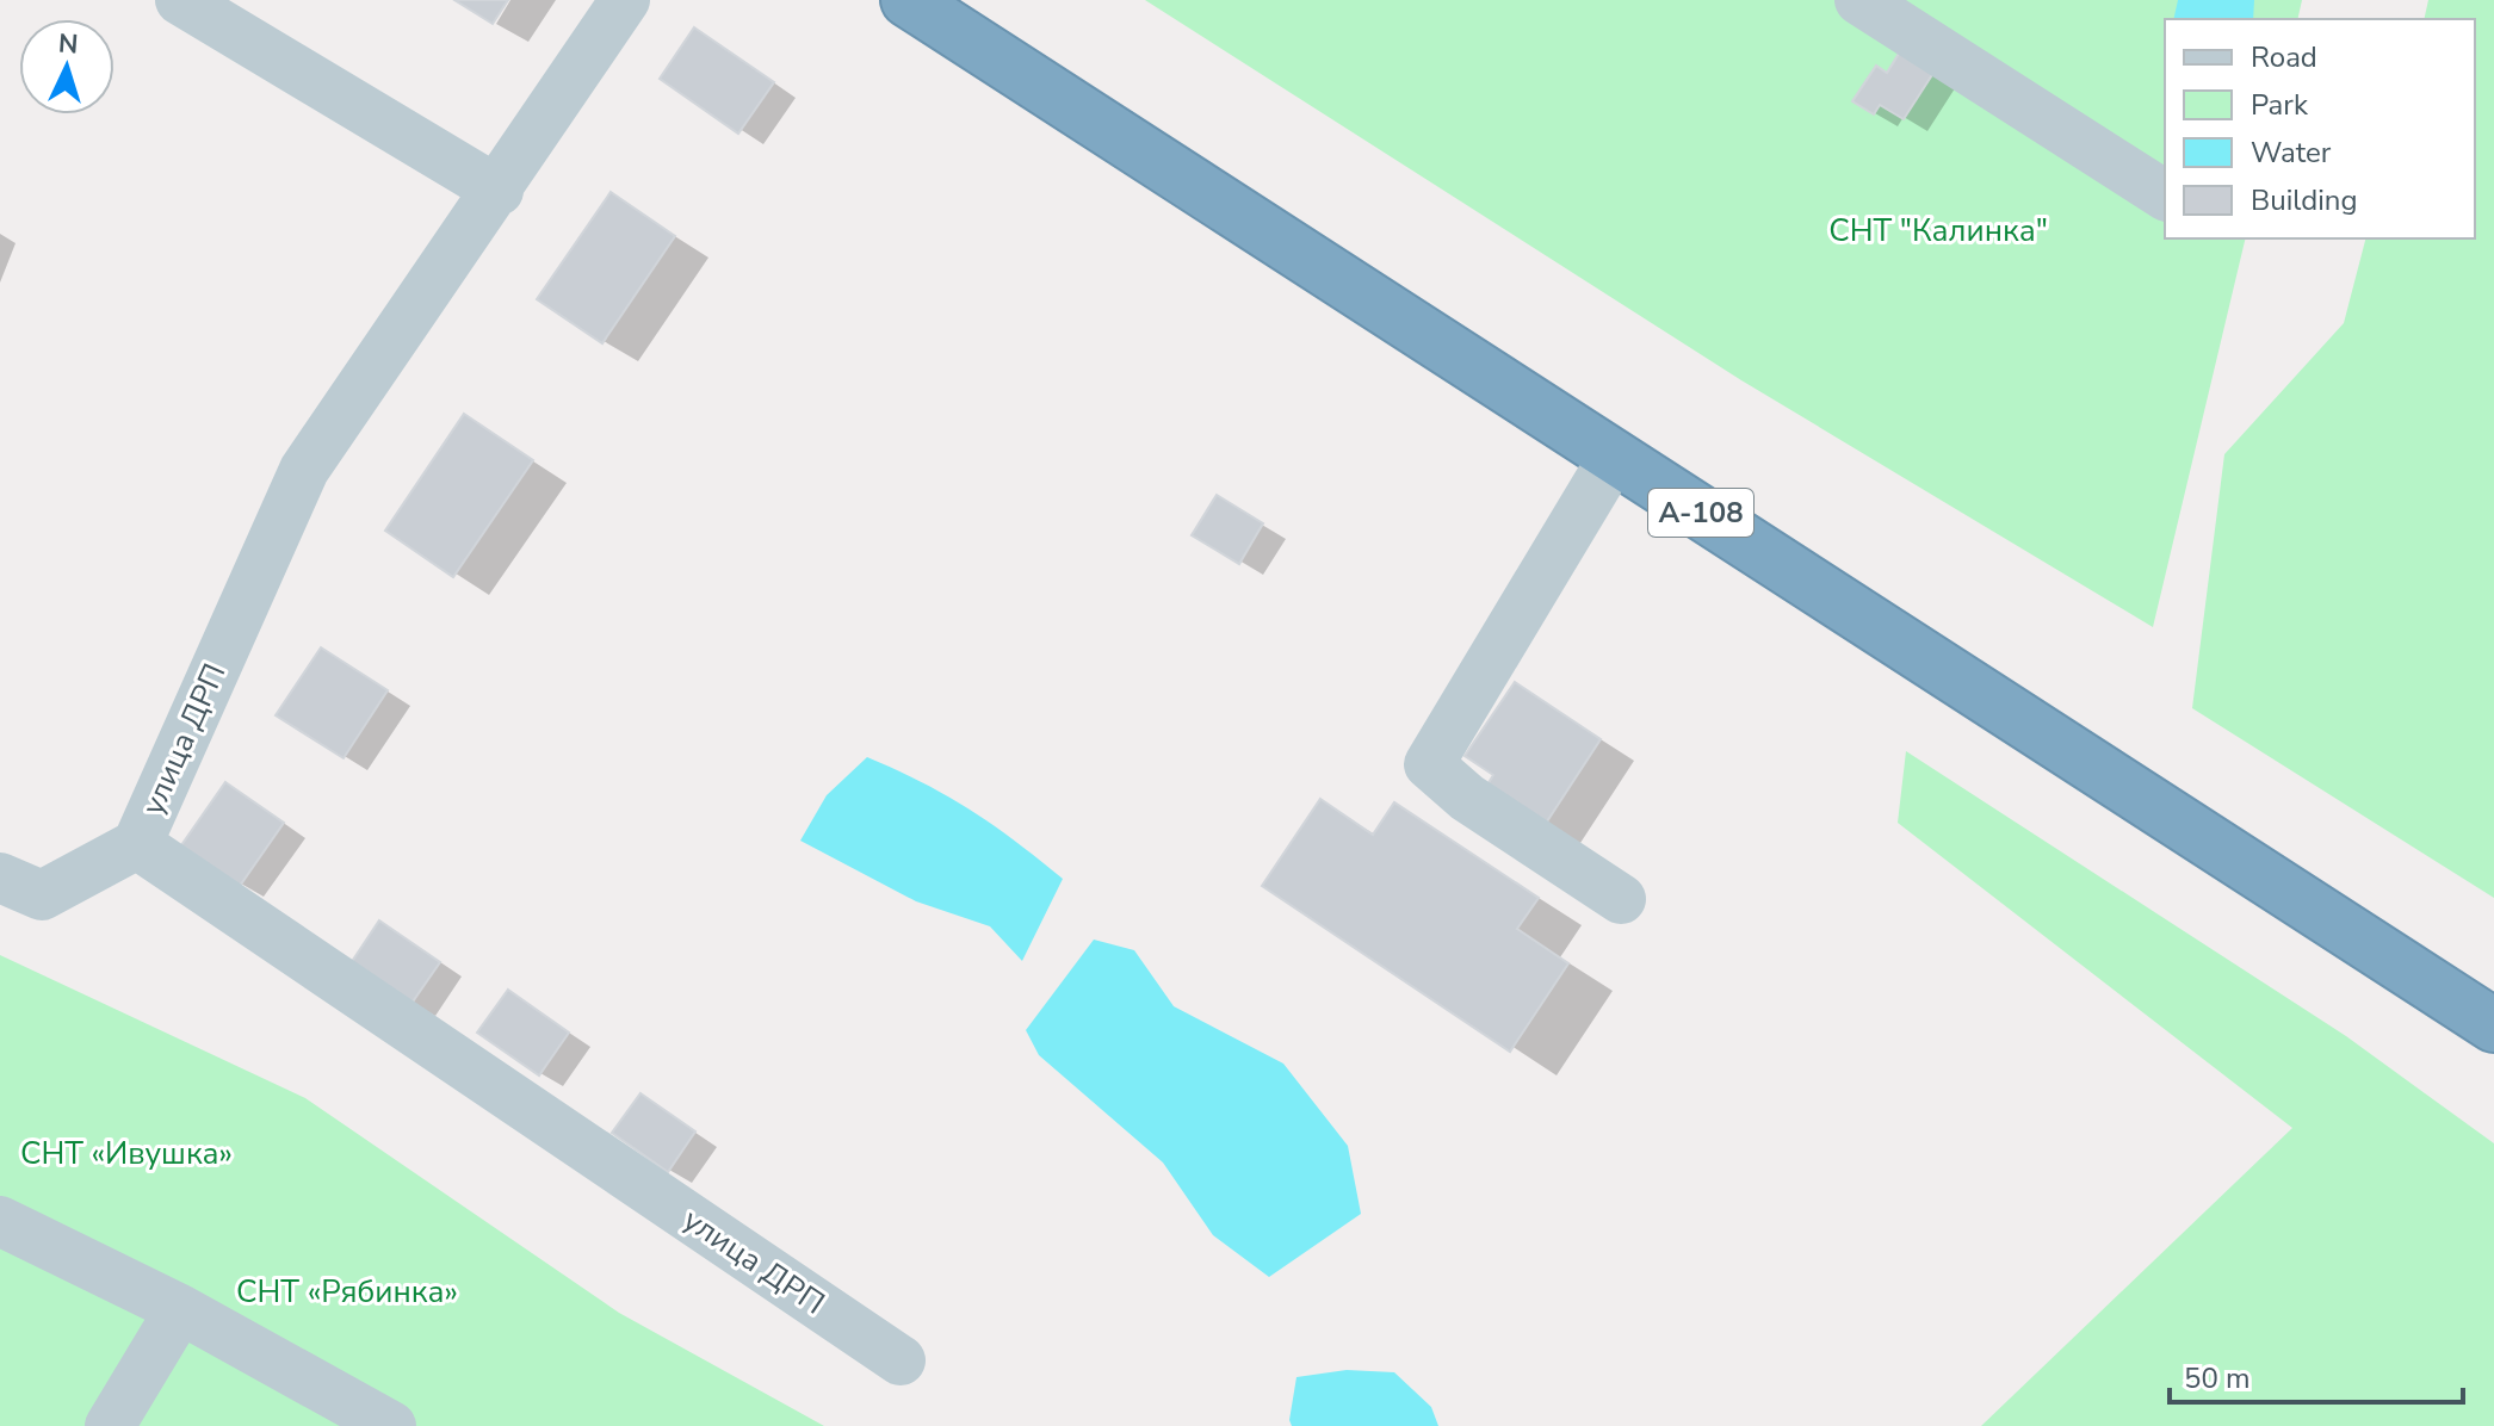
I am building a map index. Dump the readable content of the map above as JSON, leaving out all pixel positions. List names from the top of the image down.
{
  "streets": {
    "highway": ["А-108"],
    "street": ["улица ДРП"]
  },
  "parks": ["СНТ \"Калинка\"", "СНТ «Ивушка»", "СНТ «Рябинка»"],
  "legend": [
    "Road",
    "Park",
    "Water",
    "Building"
  ],
  "scale_bar": "50 m",
  "north": "top"
}
